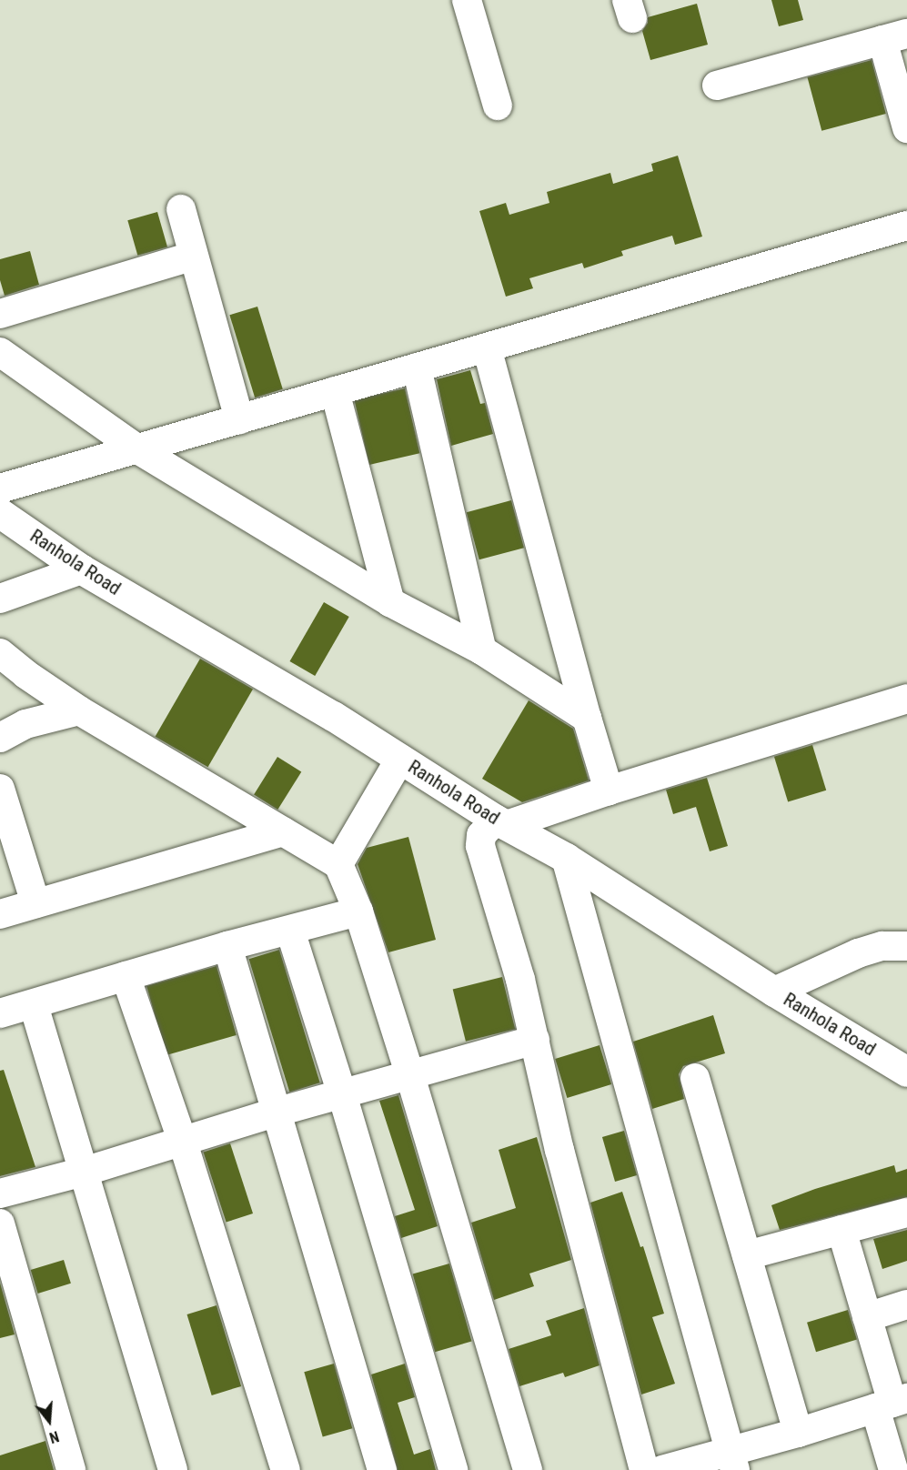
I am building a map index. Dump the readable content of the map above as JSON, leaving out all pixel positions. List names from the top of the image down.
{
  "streets": {
    "street": ["Ranhola Road"]
  },
  "north": "bottom"
}
